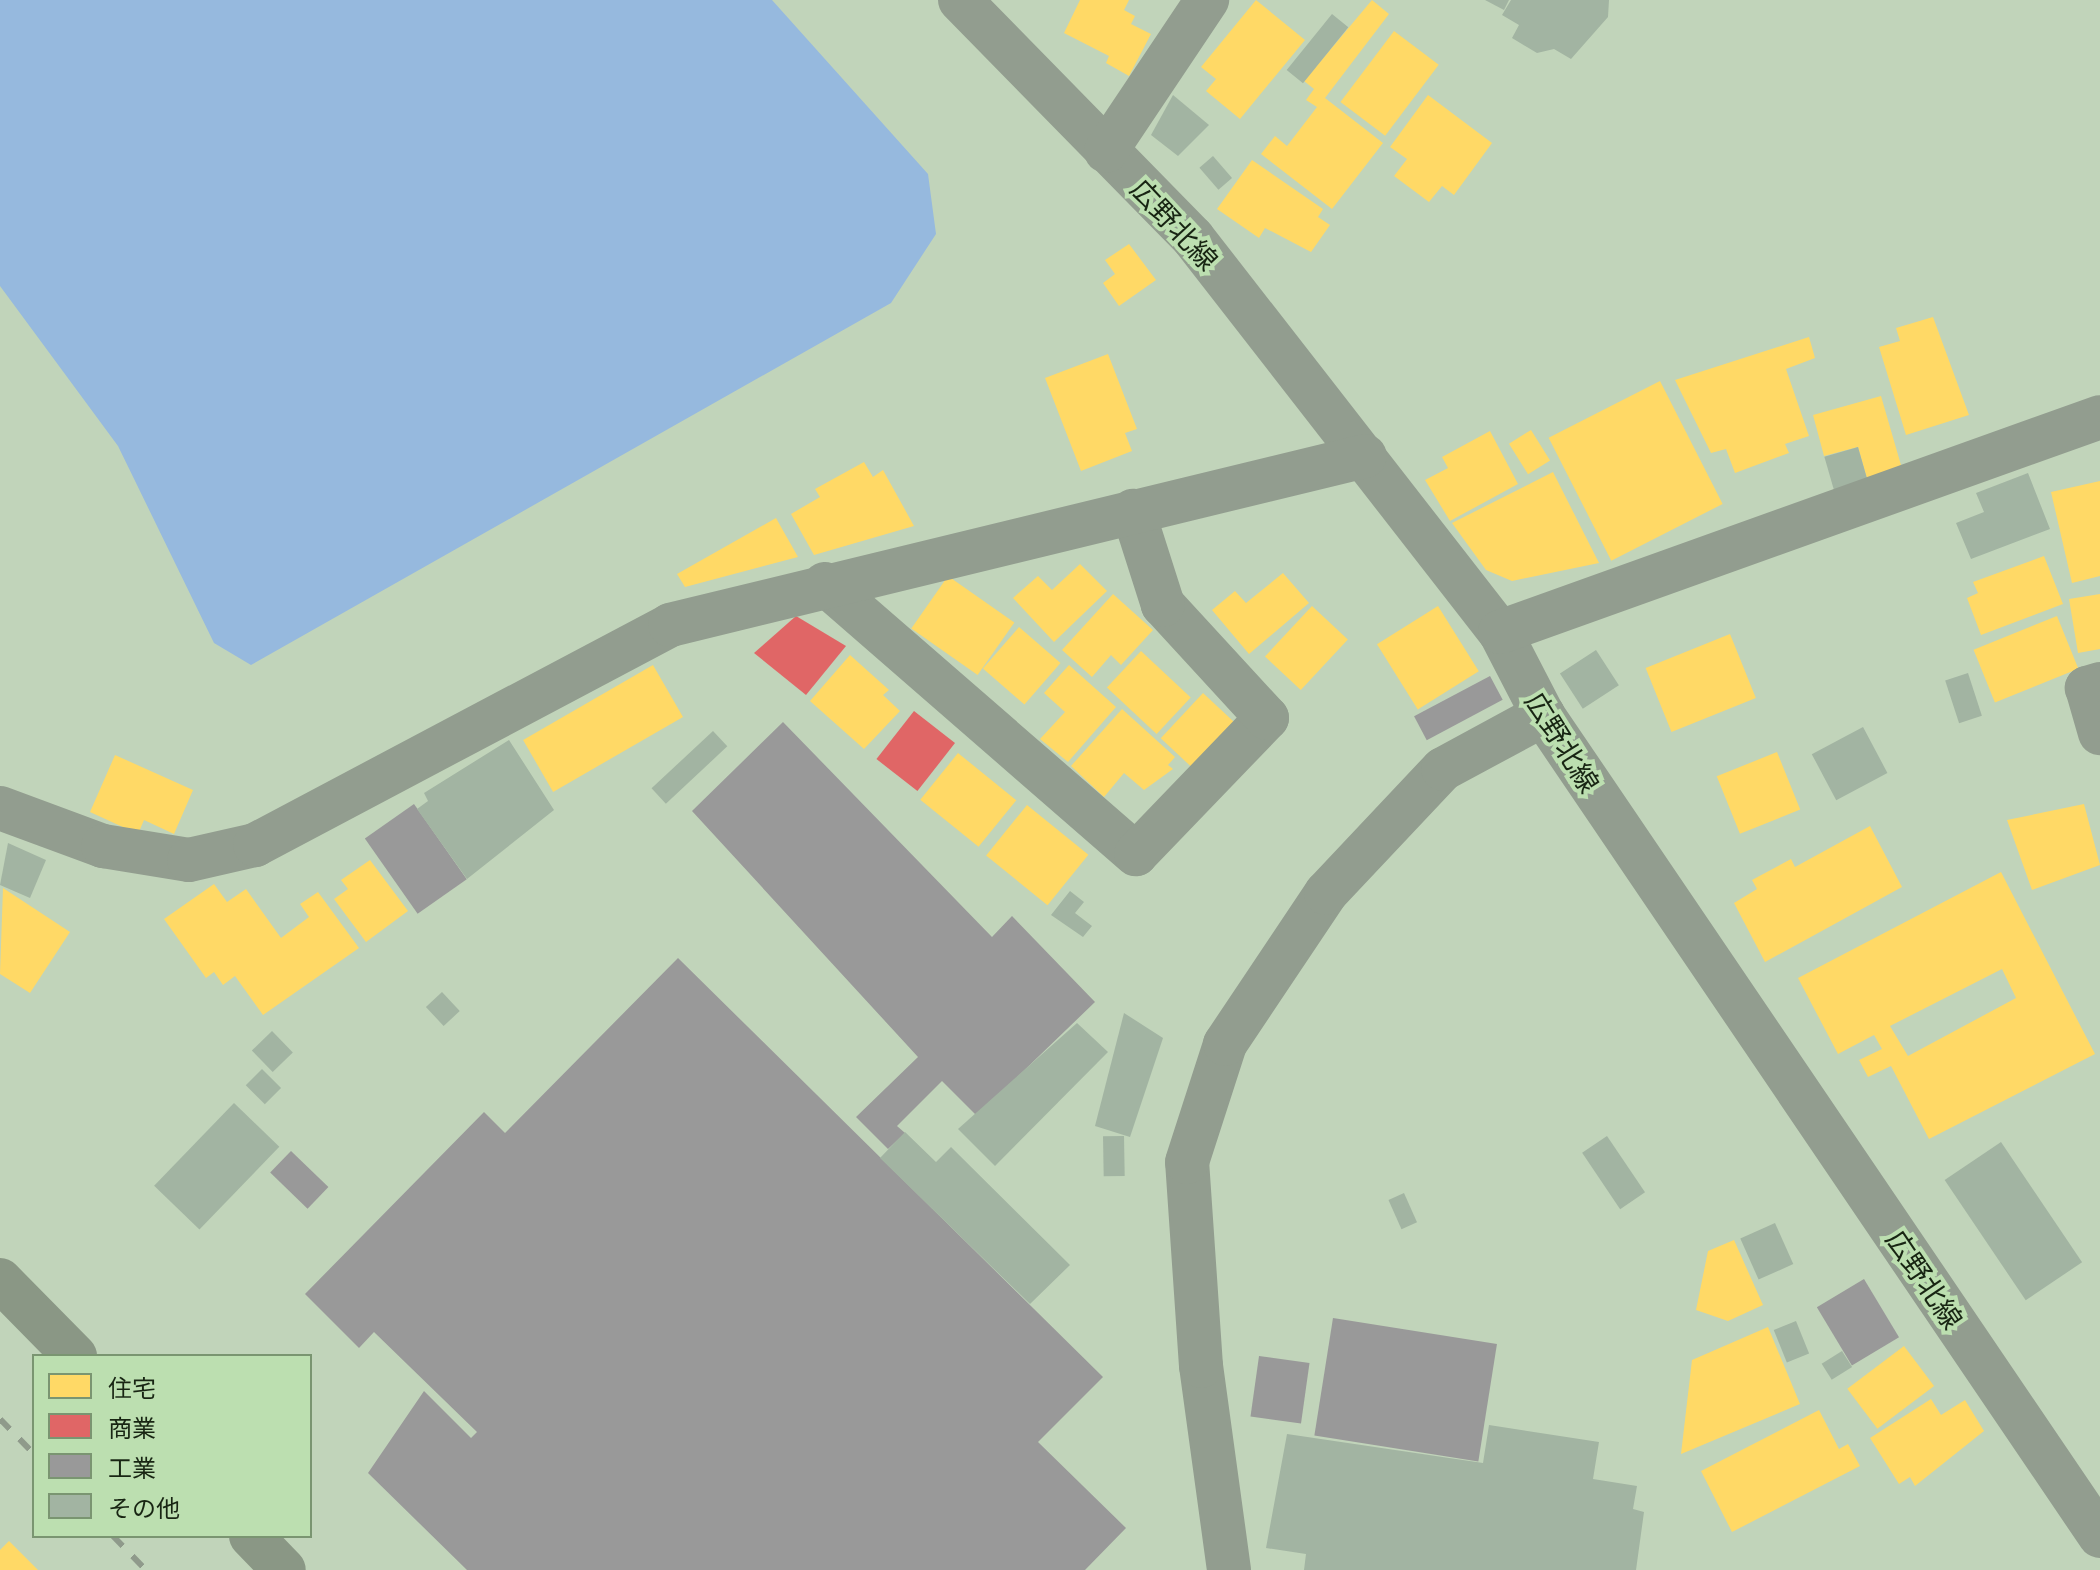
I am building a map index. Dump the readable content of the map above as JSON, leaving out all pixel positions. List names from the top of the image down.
{
  "streets": {
    "street": ["広野北線"]
  },
  "legend": [
    "住宅",
    "商業",
    "工業",
    "その他"
  ]
}
